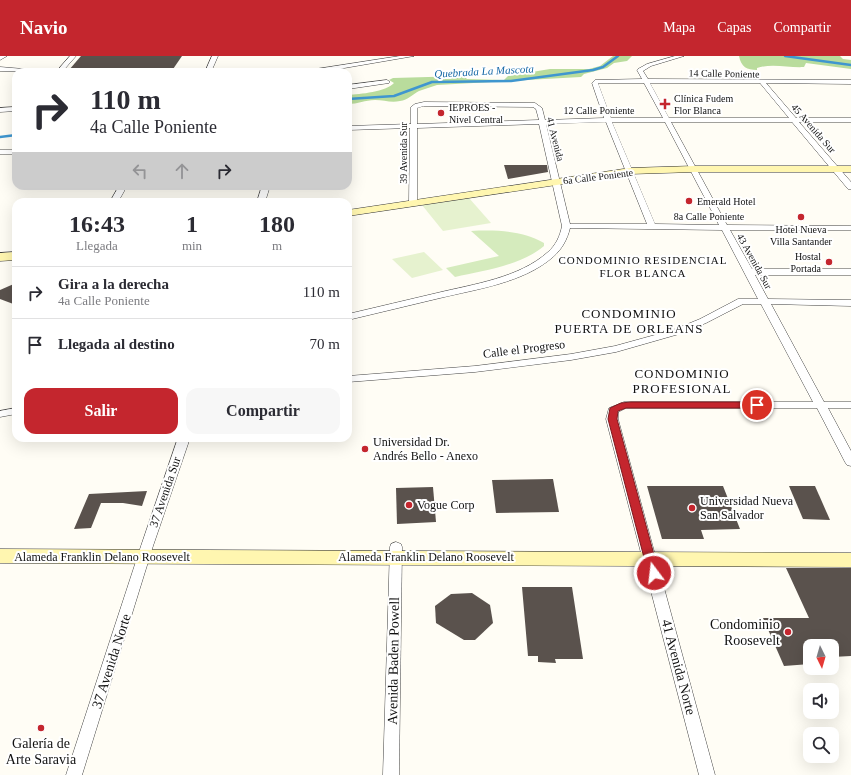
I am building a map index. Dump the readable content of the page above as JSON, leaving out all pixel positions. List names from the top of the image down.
{
  "streets": {
    "main road": ["6a Calle Poniente", "Alameda Franklin Delano Roosevelt"],
    "street": [
      "14 Calle Poniente",
      "12 Calle Poniente",
      "45 Avenida Sur",
      "41 Avenida",
      "39 Avenida Sur",
      "8a Calle Poniente",
      "43 Avenida Sur",
      "Calle el Progreso",
      "37 Avenida Sur",
      "37 Avenida Norte",
      "Avenida Baden Powell",
      "41 Avenida Norte"
    ]
  },
  "crossings": [
    ["14 Calle Poniente", "12 Calle Poniente"],
    ["14 Calle Poniente", "45 Avenida Sur"],
    ["14 Calle Poniente", "43 Avenida Sur"],
    ["12 Calle Poniente", "45 Avenida Sur"],
    ["12 Calle Poniente", "41 Avenida"],
    ["12 Calle Poniente", "39 Avenida Sur"],
    ["12 Calle Poniente", "43 Avenida Sur"],
    ["45 Avenida Sur", "6a Calle Poniente"],
    ["41 Avenida", "39 Avenida Sur"],
    ["41 Avenida", "6a Calle Poniente"],
    ["41 Avenida", "8a Calle Poniente"],
    ["39 Avenida Sur", "6a Calle Poniente"],
    ["6a Calle Poniente", "43 Avenida Sur"],
    ["8a Calle Poniente", "43 Avenida Sur"],
    ["43 Avenida Sur", "Calle el Progreso"],
    ["43 Avenida Sur", "41 Avenida Norte"],
    ["37 Avenida Sur", "Alameda Franklin Delano Roosevelt"],
    ["37 Avenida Sur", "37 Avenida Norte"],
    ["Alameda Franklin Delano Roosevelt", "37 Avenida Norte"],
    ["Alameda Franklin Delano Roosevelt", "Avenida Baden Powell"],
    ["Alameda Franklin Delano Roosevelt", "41 Avenida Norte"]
  ],
  "districts": ["CONDOMINIO RESIDENCIAL FLOR BLANCA", "CONDOMINIO PUERTA DE ORLEANS", "CONDOMINIO PROFESIONAL"],
  "water": ["Quebrada La Mascota"],
  "places": {
    "health": ["Clínica Fudem Flor Blanca"],
    "other": [
      "IEPROES - Nivel Central",
      "Emerald Hotel",
      "Hotel Nueva Villa Santander",
      "Hostal Portada",
      "Universidad Dr. Andrés Bello - Anexo",
      "Vogue Corp",
      "Universidad Nueva San Salvador",
      "Condominio Roosevelt",
      "Galería de Arte Saravia"
    ]
  },
  "north": "bottom",
  "page": {
    "header": "Navio",
    "nav": ["Mapa", "Capas", "Compartir"],
    "turn": ["110 m", "4a Calle Poniente"],
    "eta": [
      "16:43",
      "Llegada",
      "1",
      "min",
      "180",
      "m"
    ],
    "list": [
      {
        "name": "Gira a la derecha",
        "note": "4a Calle Poniente",
        "value": "110 m"
      },
      {
        "name": "Llegada al destino",
        "value": "70 m"
      }
    ],
    "buttons": ["Salir", "Compartir"]
  }
}
